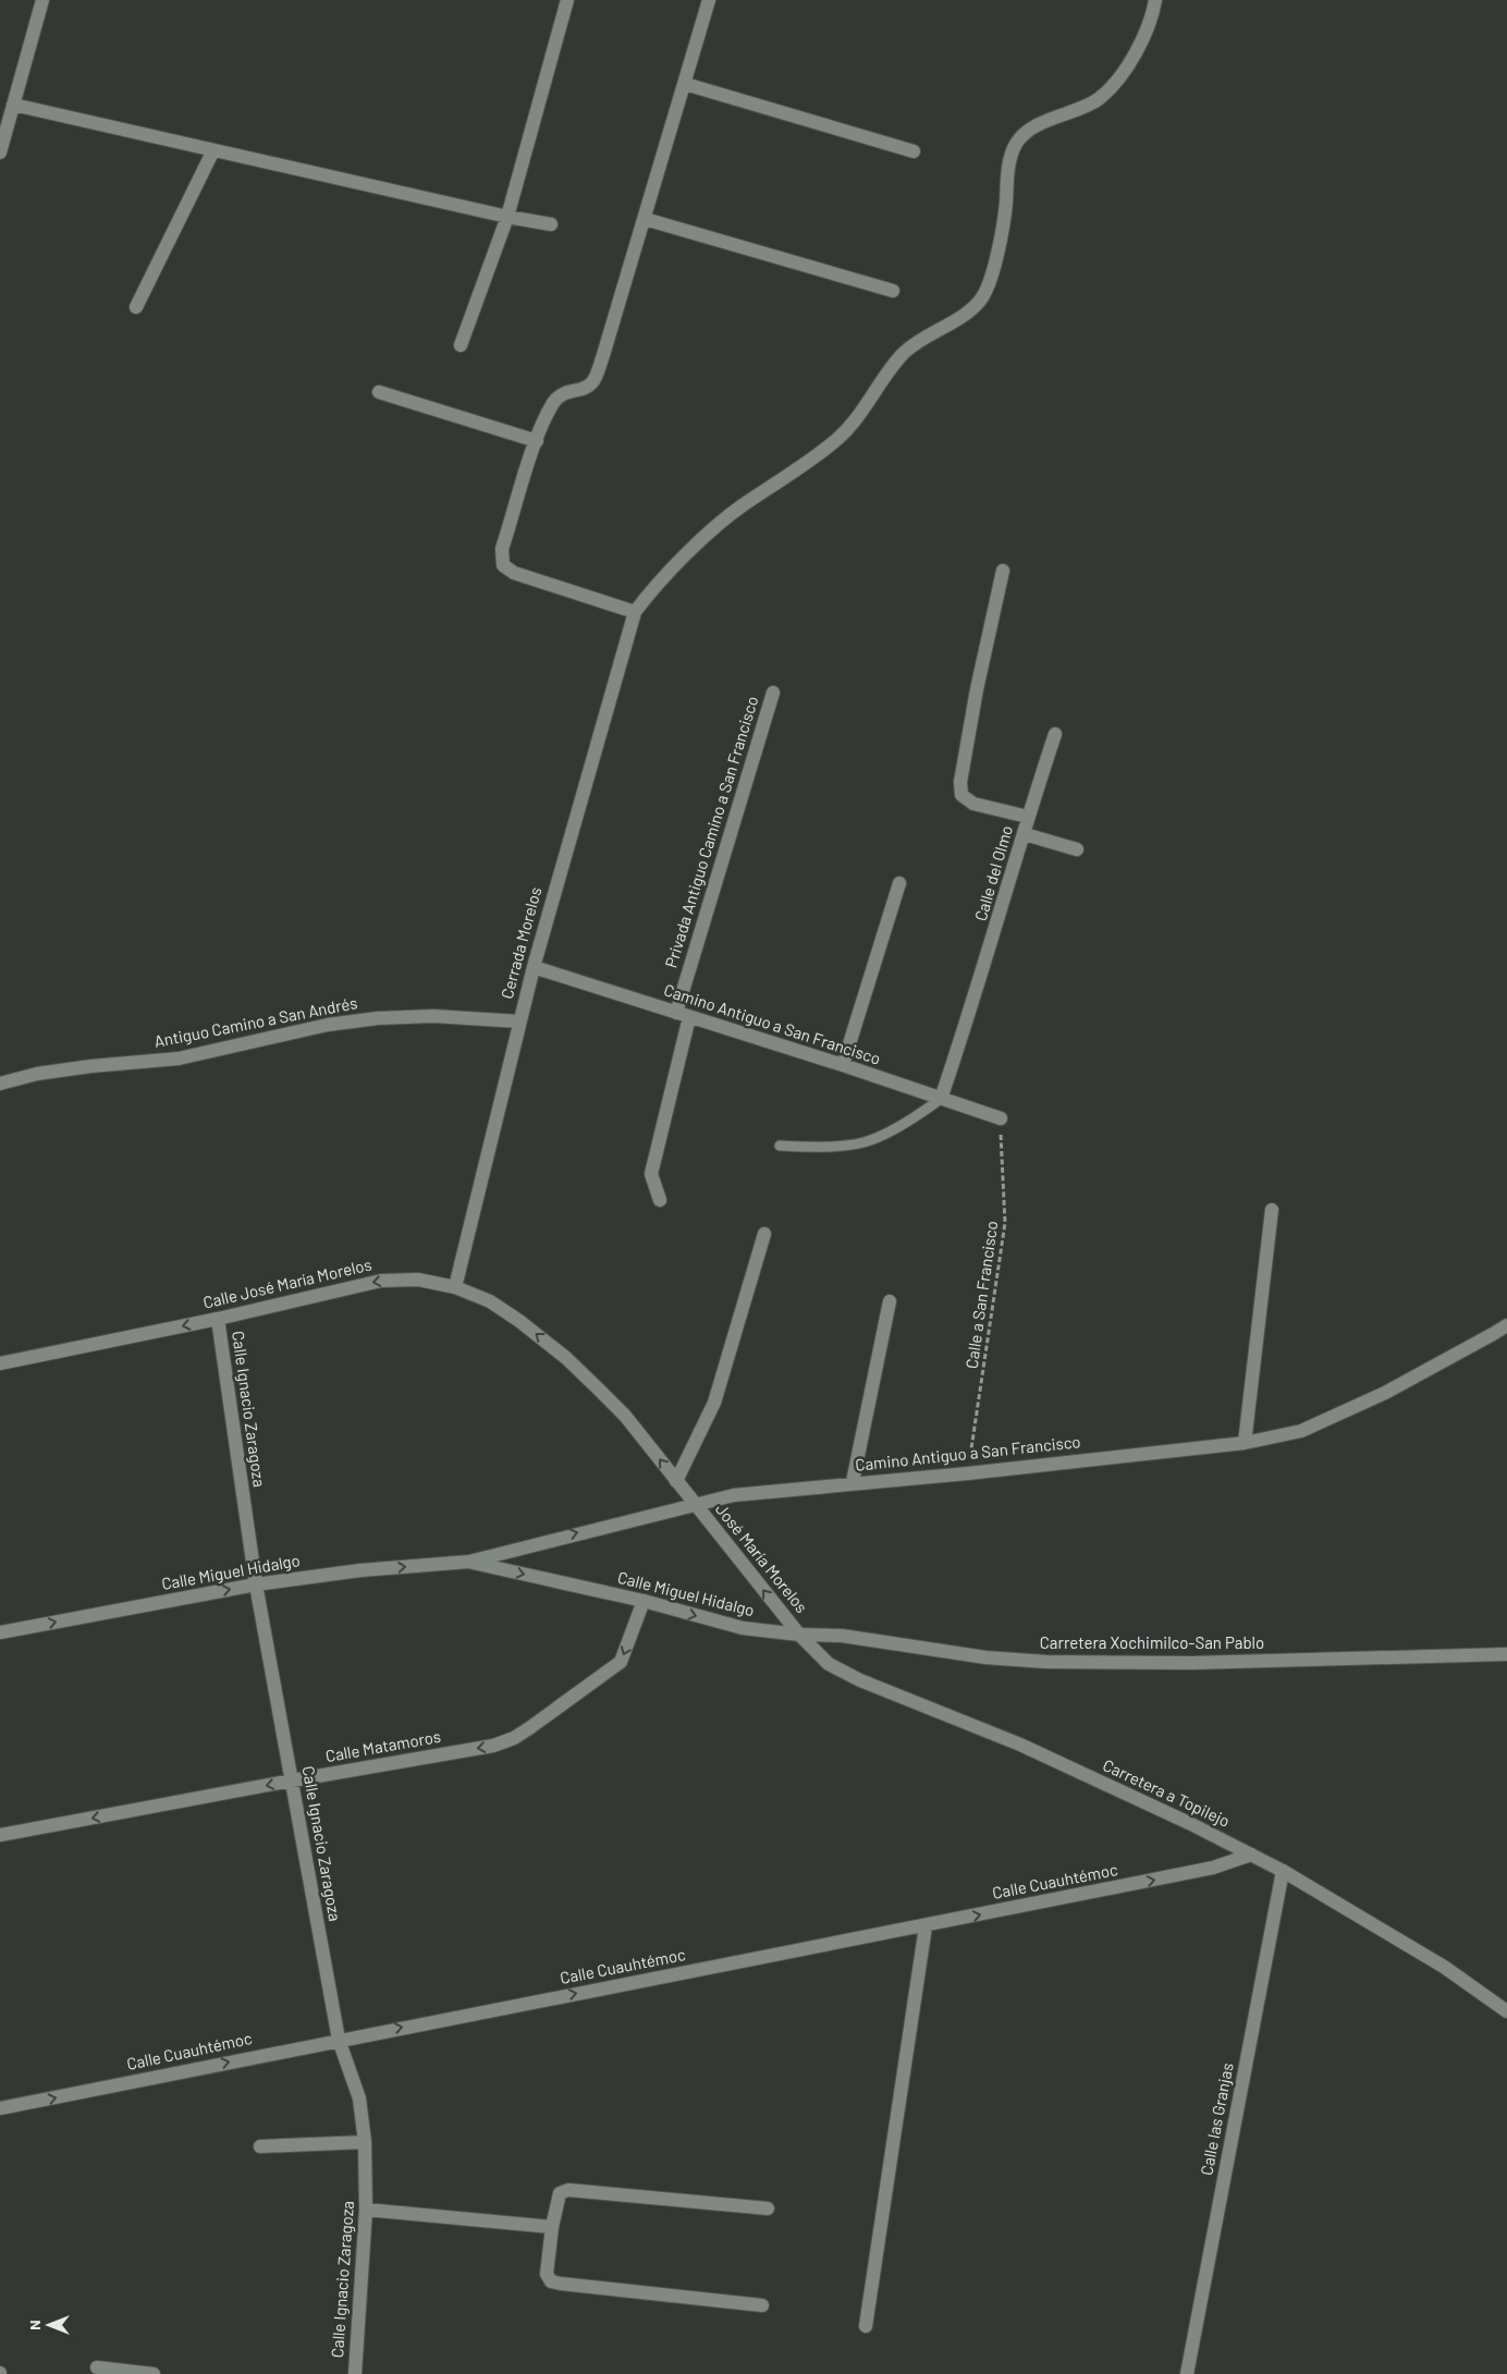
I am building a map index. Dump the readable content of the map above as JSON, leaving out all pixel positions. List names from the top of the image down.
{
  "streets": {
    "street": [
      "Privada Antiguo Camino a San Francisco",
      "Calle del Olmo",
      "Cerrada Morelos",
      "Antiguo Camino a San Andrés",
      "Camino Antiguo a San Francisco",
      "Calle José María Morelos",
      "Calle Ignacio Zaragoza",
      "José María Morelos",
      "Calle Miguel Hidalgo",
      "Carretera Xochimilco-San Pablo",
      "Calle Matamoros",
      "Carretera a Topilejo",
      "Calle Cuauhtémoc",
      "Calle las Granjas"
    ],
    "path": ["Calle a San Francisco"]
  },
  "crossings": [
    ["Privada Antiguo Camino a San Francisco", "Camino Antiguo a San Francisco"],
    ["Calle del Olmo", "Camino Antiguo a San Francisco"],
    ["Cerrada Morelos", "Antiguo Camino a San Andrés"],
    ["Cerrada Morelos", "Camino Antiguo a San Francisco"],
    ["Cerrada Morelos", "Calle José María Morelos"],
    ["Camino Antiguo a San Francisco", "Calle José María Morelos"],
    ["Camino Antiguo a San Francisco", "Calle a San Francisco"],
    ["Camino Antiguo a San Francisco", "José María Morelos"],
    ["Camino Antiguo a San Francisco", "Calle Miguel Hidalgo"],
    ["Calle José María Morelos", "Calle Ignacio Zaragoza"],
    ["Calle José María Morelos", "José María Morelos"],
    ["Calle José María Morelos", "Calle Miguel Hidalgo"],
    ["Calle Ignacio Zaragoza", "Calle Miguel Hidalgo"],
    ["Calle Ignacio Zaragoza", "Calle Matamoros"],
    ["Calle Ignacio Zaragoza", "Calle Cuauhtémoc"],
    ["José María Morelos", "Calle Miguel Hidalgo"],
    ["José María Morelos", "Carretera Xochimilco-San Pablo"],
    ["José María Morelos", "Carretera a Topilejo"],
    ["Calle Miguel Hidalgo", "Carretera Xochimilco-San Pablo"],
    ["Calle Miguel Hidalgo", "Calle Matamoros"],
    ["Calle Miguel Hidalgo", "Carretera a Topilejo"],
    ["Carretera Xochimilco-San Pablo", "Carretera a Topilejo"],
    ["Carretera a Topilejo", "Calle Cuauhtémoc"],
    ["Carretera a Topilejo", "Calle las Granjas"]
  ],
  "one_way": [
    "Calle José María Morelos",
    "José María Morelos",
    "Calle Miguel Hidalgo",
    "Calle Matamoros",
    "Calle Cuauhtémoc"
  ],
  "north": "left"
}
